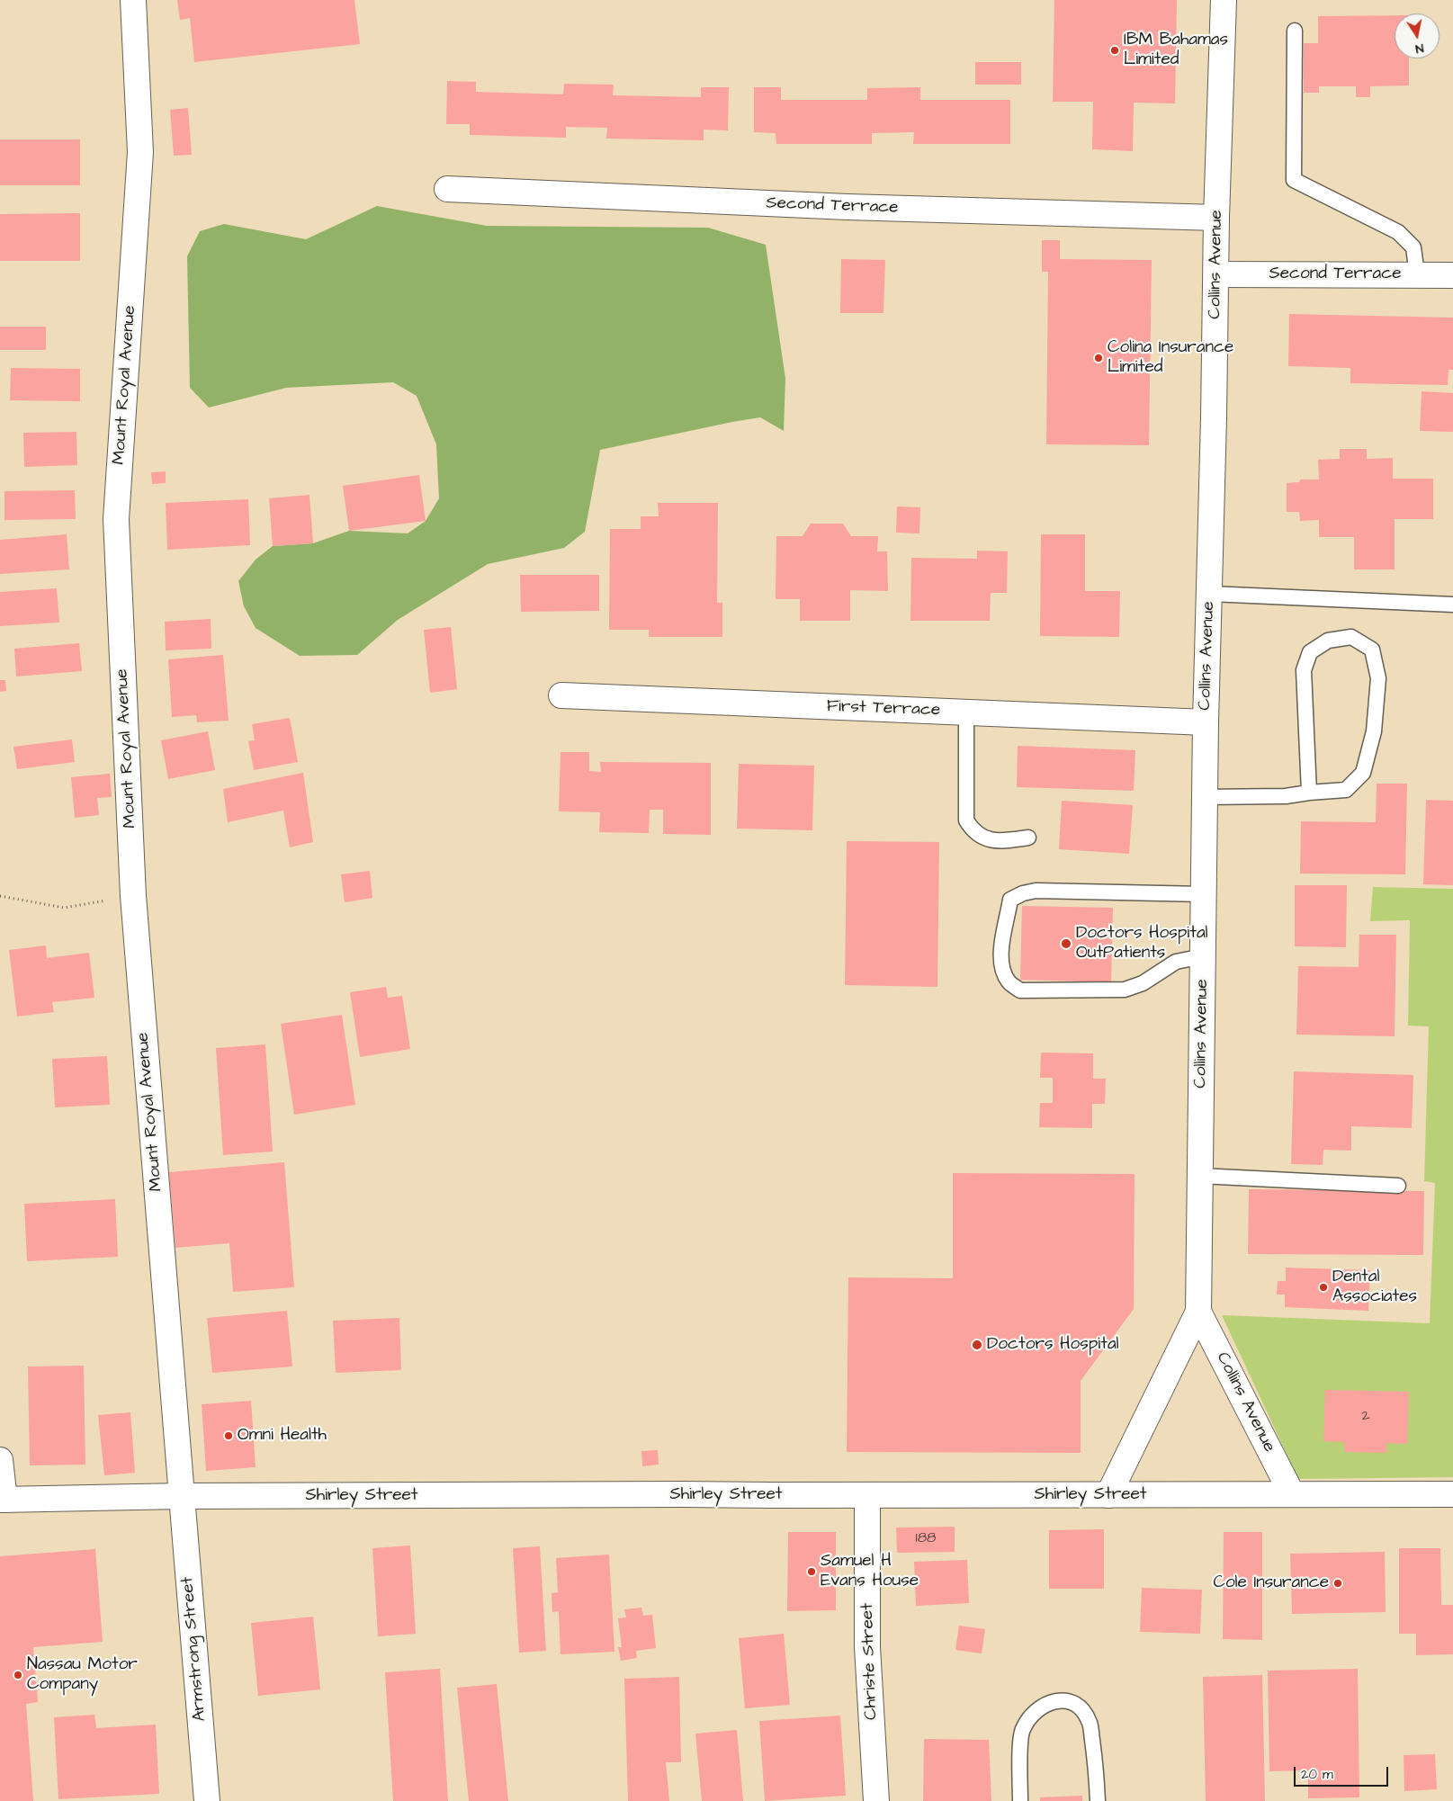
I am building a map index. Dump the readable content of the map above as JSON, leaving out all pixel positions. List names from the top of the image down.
{
  "streets": {
    "main road": [
      "Second Terrace",
      "Collins Avenue",
      "Mount Royal Avenue",
      "First Terrace",
      "Shirley Street",
      "Armstrong Street",
      "Christe Street"
    ]
  },
  "crossings": [
    ["Second Terrace", "Collins Avenue"],
    ["Collins Avenue", "First Terrace"],
    ["Collins Avenue", "Shirley Street"],
    ["Mount Royal Avenue", "Shirley Street"],
    ["Mount Royal Avenue", "Armstrong Street"],
    ["Shirley Street", "Armstrong Street"],
    ["Shirley Street", "Christe Street"]
  ],
  "places": [
    "IBM Bahamas Limited",
    "Colina Insurance Limited",
    "Doctors Hospital OutPatients",
    "Dental Associates",
    "Doctors Hospital",
    "Omni Health",
    "Samuel H Evans House",
    "Cole Insurance",
    "Nassau Motor Company"
  ],
  "house_numbers": ["2", "188"],
  "scale_bar": "20 m",
  "north": "bottom"
}
